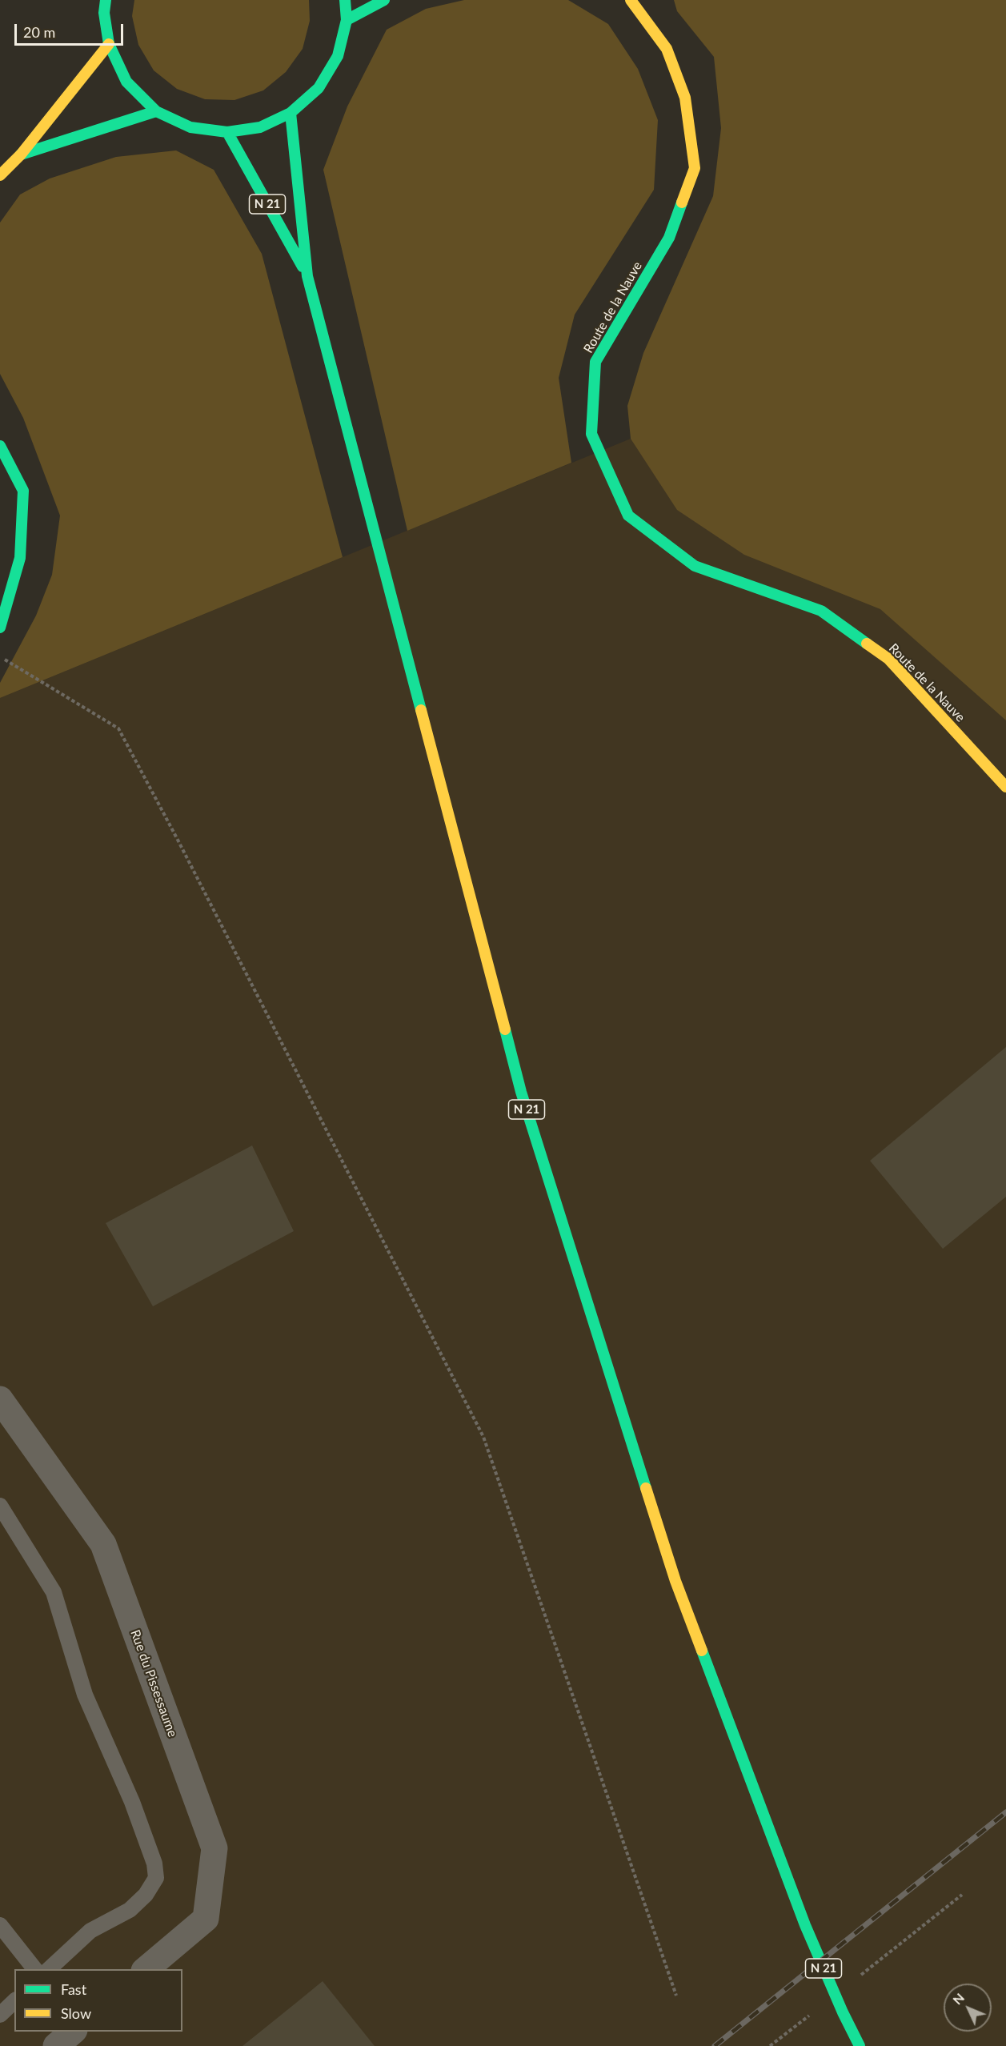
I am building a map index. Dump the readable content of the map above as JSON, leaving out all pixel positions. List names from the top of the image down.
{
  "streets": {
    "main road": ["N 21", "Route de la Nauve"],
    "street": ["Rue du Pissessaume"]
  },
  "legend": ["Fast", "Slow"],
  "scale_bar": "20 m",
  "north": "top left"
}
